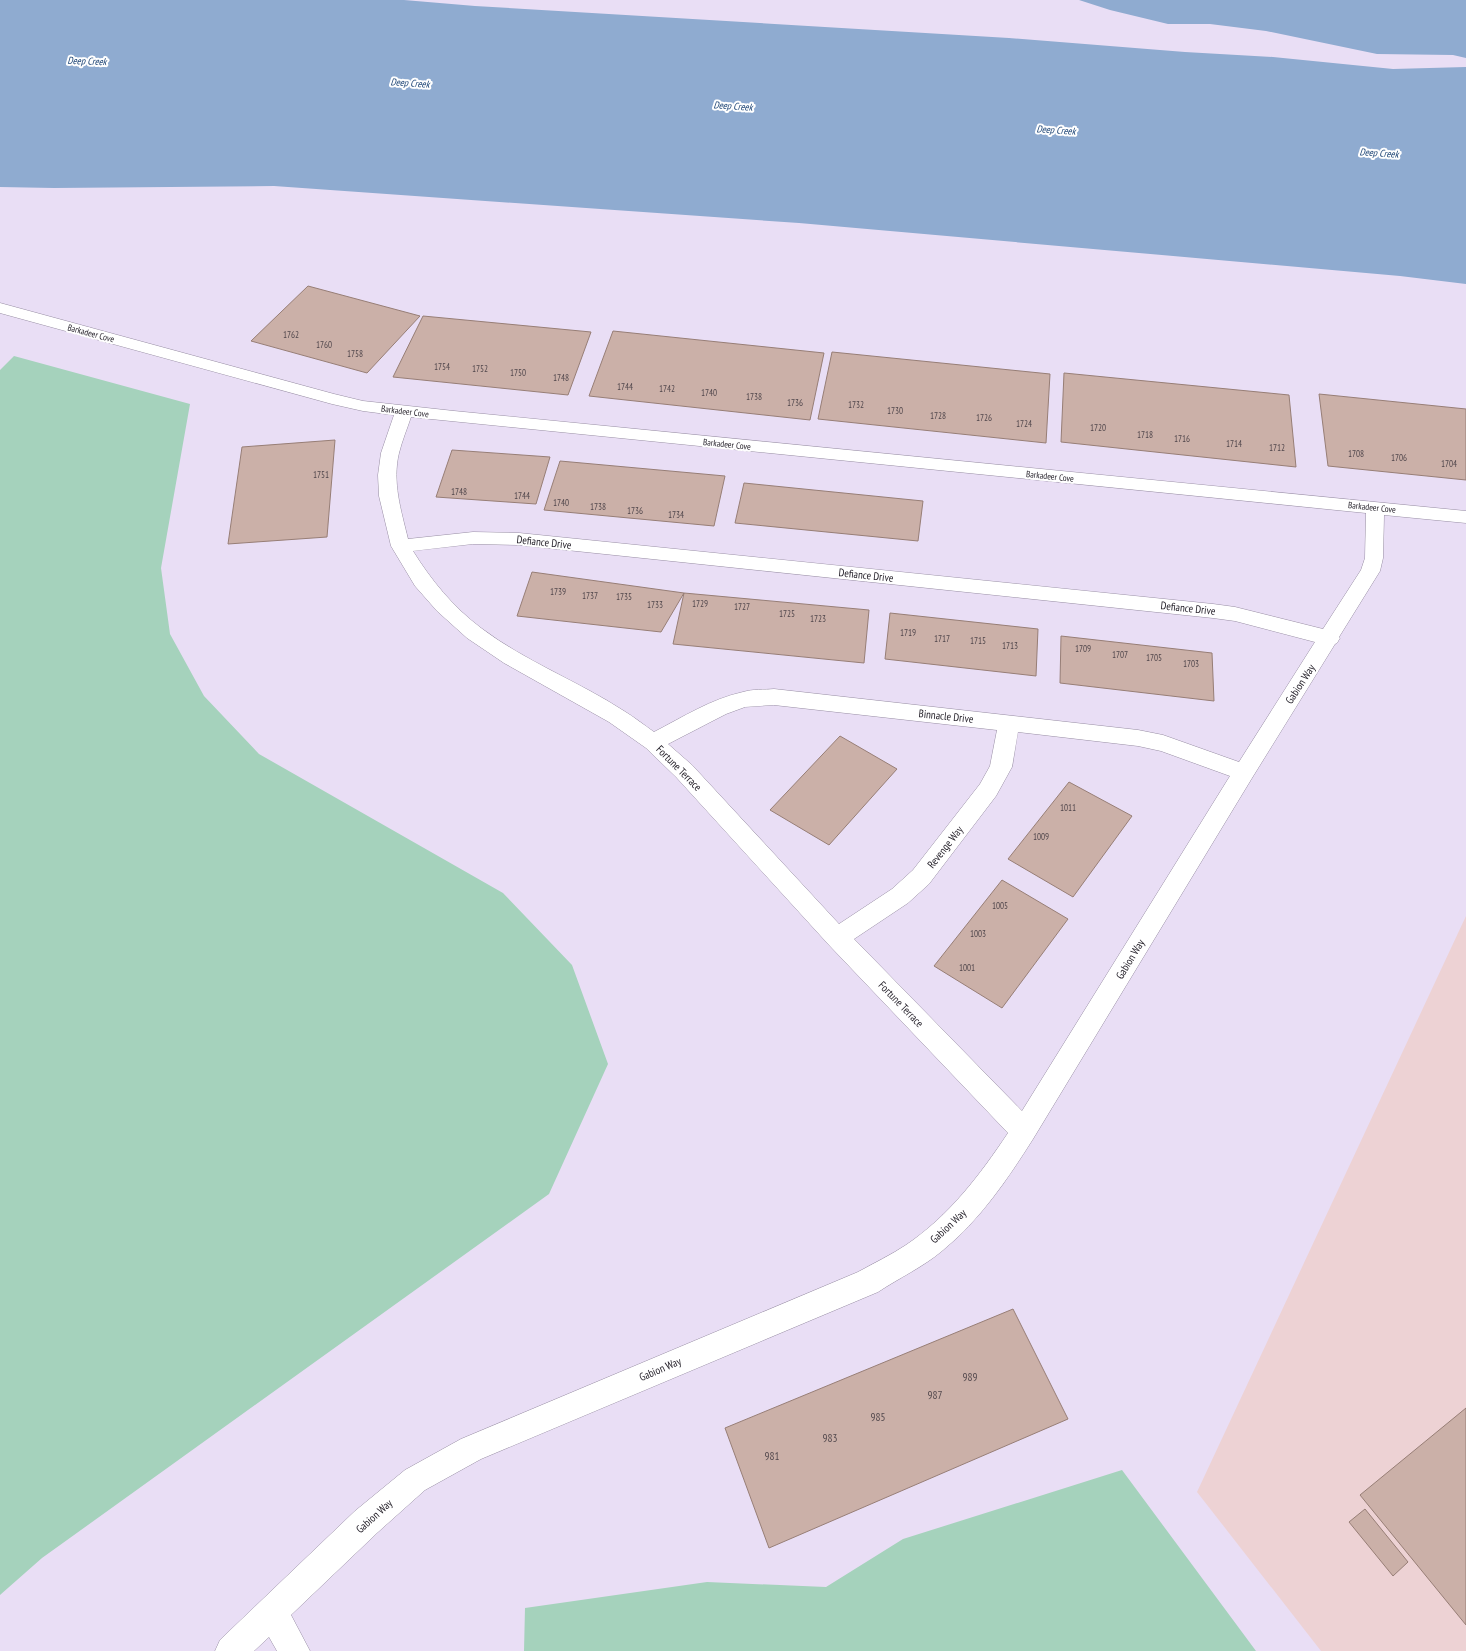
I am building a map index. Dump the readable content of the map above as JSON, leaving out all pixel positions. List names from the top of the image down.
{
  "streets": {
    "street": [
      "Barkadeer Cove",
      "Defiance Drive",
      "Gabion Way",
      "Binnacle Drive",
      "Fortune Terrace",
      "Revenge Way"
    ]
  },
  "crossings": [
    ["Barkadeer Cove", "Gabion Way"],
    ["Barkadeer Cove", "Fortune Terrace"],
    ["Defiance Drive", "Gabion Way"],
    ["Defiance Drive", "Fortune Terrace"],
    ["Gabion Way", "Binnacle Drive"],
    ["Gabion Way", "Fortune Terrace"],
    ["Binnacle Drive", "Fortune Terrace"],
    ["Binnacle Drive", "Revenge Way"],
    ["Fortune Terrace", "Revenge Way"]
  ],
  "water": ["Deep Creek"],
  "house_numbers": [
    "1762",
    "1760",
    "1758",
    "1754",
    "1752",
    "1750",
    "1748",
    "1744",
    "1742",
    "1740",
    "1738",
    "1736",
    "1732",
    "1730",
    "1728",
    "1726",
    "1724",
    "1720",
    "1718",
    "1716",
    "1714",
    "1712",
    "1708",
    "1706",
    "1704",
    "1751",
    "1748",
    "1744",
    "1740",
    "1738",
    "1736",
    "1734",
    "1739",
    "1737",
    "1735",
    "1729",
    "1733",
    "1727",
    "1725",
    "1723",
    "1719",
    "1717",
    "1715",
    "1713",
    "1709",
    "1707",
    "1705",
    "1703",
    "1011",
    "1009",
    "1005",
    "1003",
    "1001",
    "989",
    "987",
    "985",
    "983",
    "981"
  ]
}
